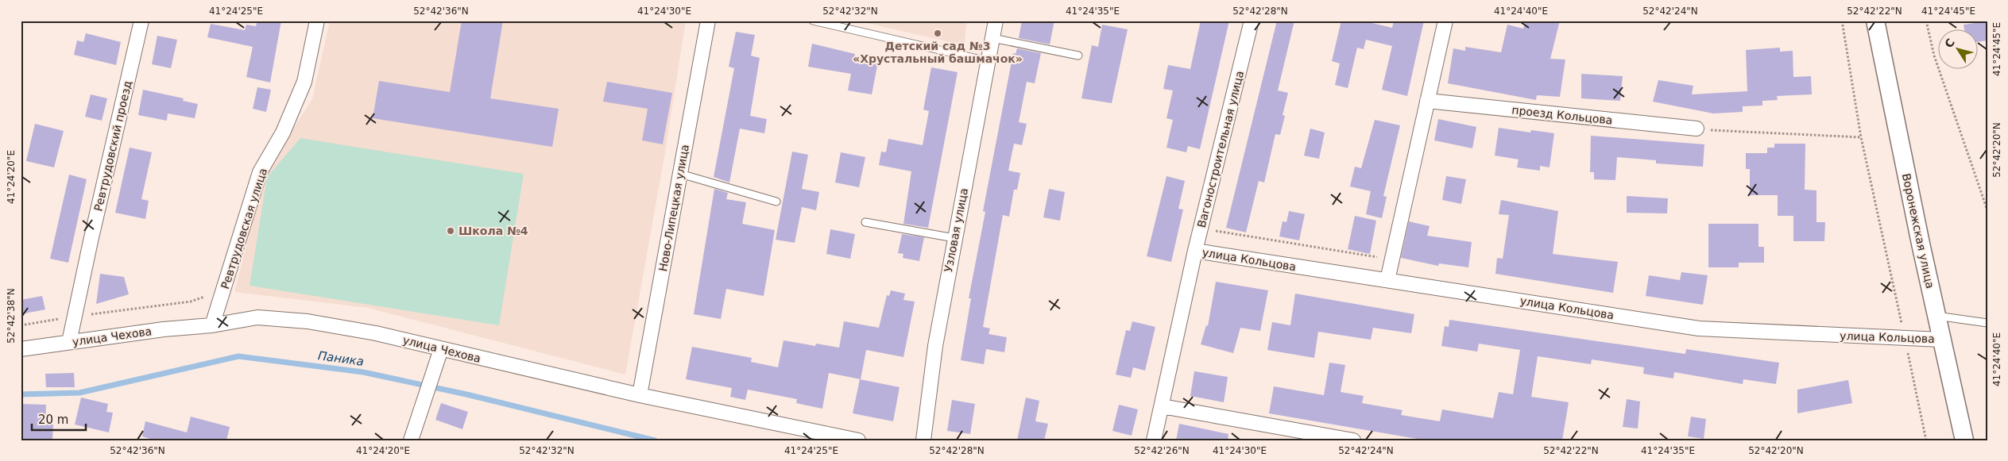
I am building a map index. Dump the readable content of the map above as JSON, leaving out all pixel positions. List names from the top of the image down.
{
  "streets": {
    "street": [
      "проезд Кольцова",
      "Ревтрудовский проезд",
      "Вагоностроительная улица",
      "Ново-Липецкая улица",
      "Ревтрудовская улица",
      "Узловая улица",
      "Воронежская улица",
      "улица Кольцова",
      "улица Чехова"
    ]
  },
  "crossings": [
    ["Ревтрудовский проезд", "улица Чехова"],
    ["Вагоностроительная улица", "улица Кольцова"],
    ["Ново-Липецкая улица", "улица Чехова"],
    ["Ревтрудовская улица", "улица Чехова"],
    ["Воронежская улица", "улица Кольцова"]
  ],
  "water": ["Паника"],
  "places": ["Детский сад №3 «Хрустальный башмачок»", "Школа №4"],
  "scale_bar": "20 m",
  "north": "top left",
  "coordinates": [
    "41°24'25\"E",
    "52°42'36\"N",
    "41°24'30\"E",
    "52°42'32\"N",
    "41°24'35\"E",
    "52°42'28\"N",
    "41°24'40\"E",
    "52°42'24\"N",
    "52°42'22\"N",
    "41°24'45\"E",
    "52°42'20\"N",
    "41°24'20\"E",
    "52°42'38\"N",
    "52°42'26\"N"
  ]
}
